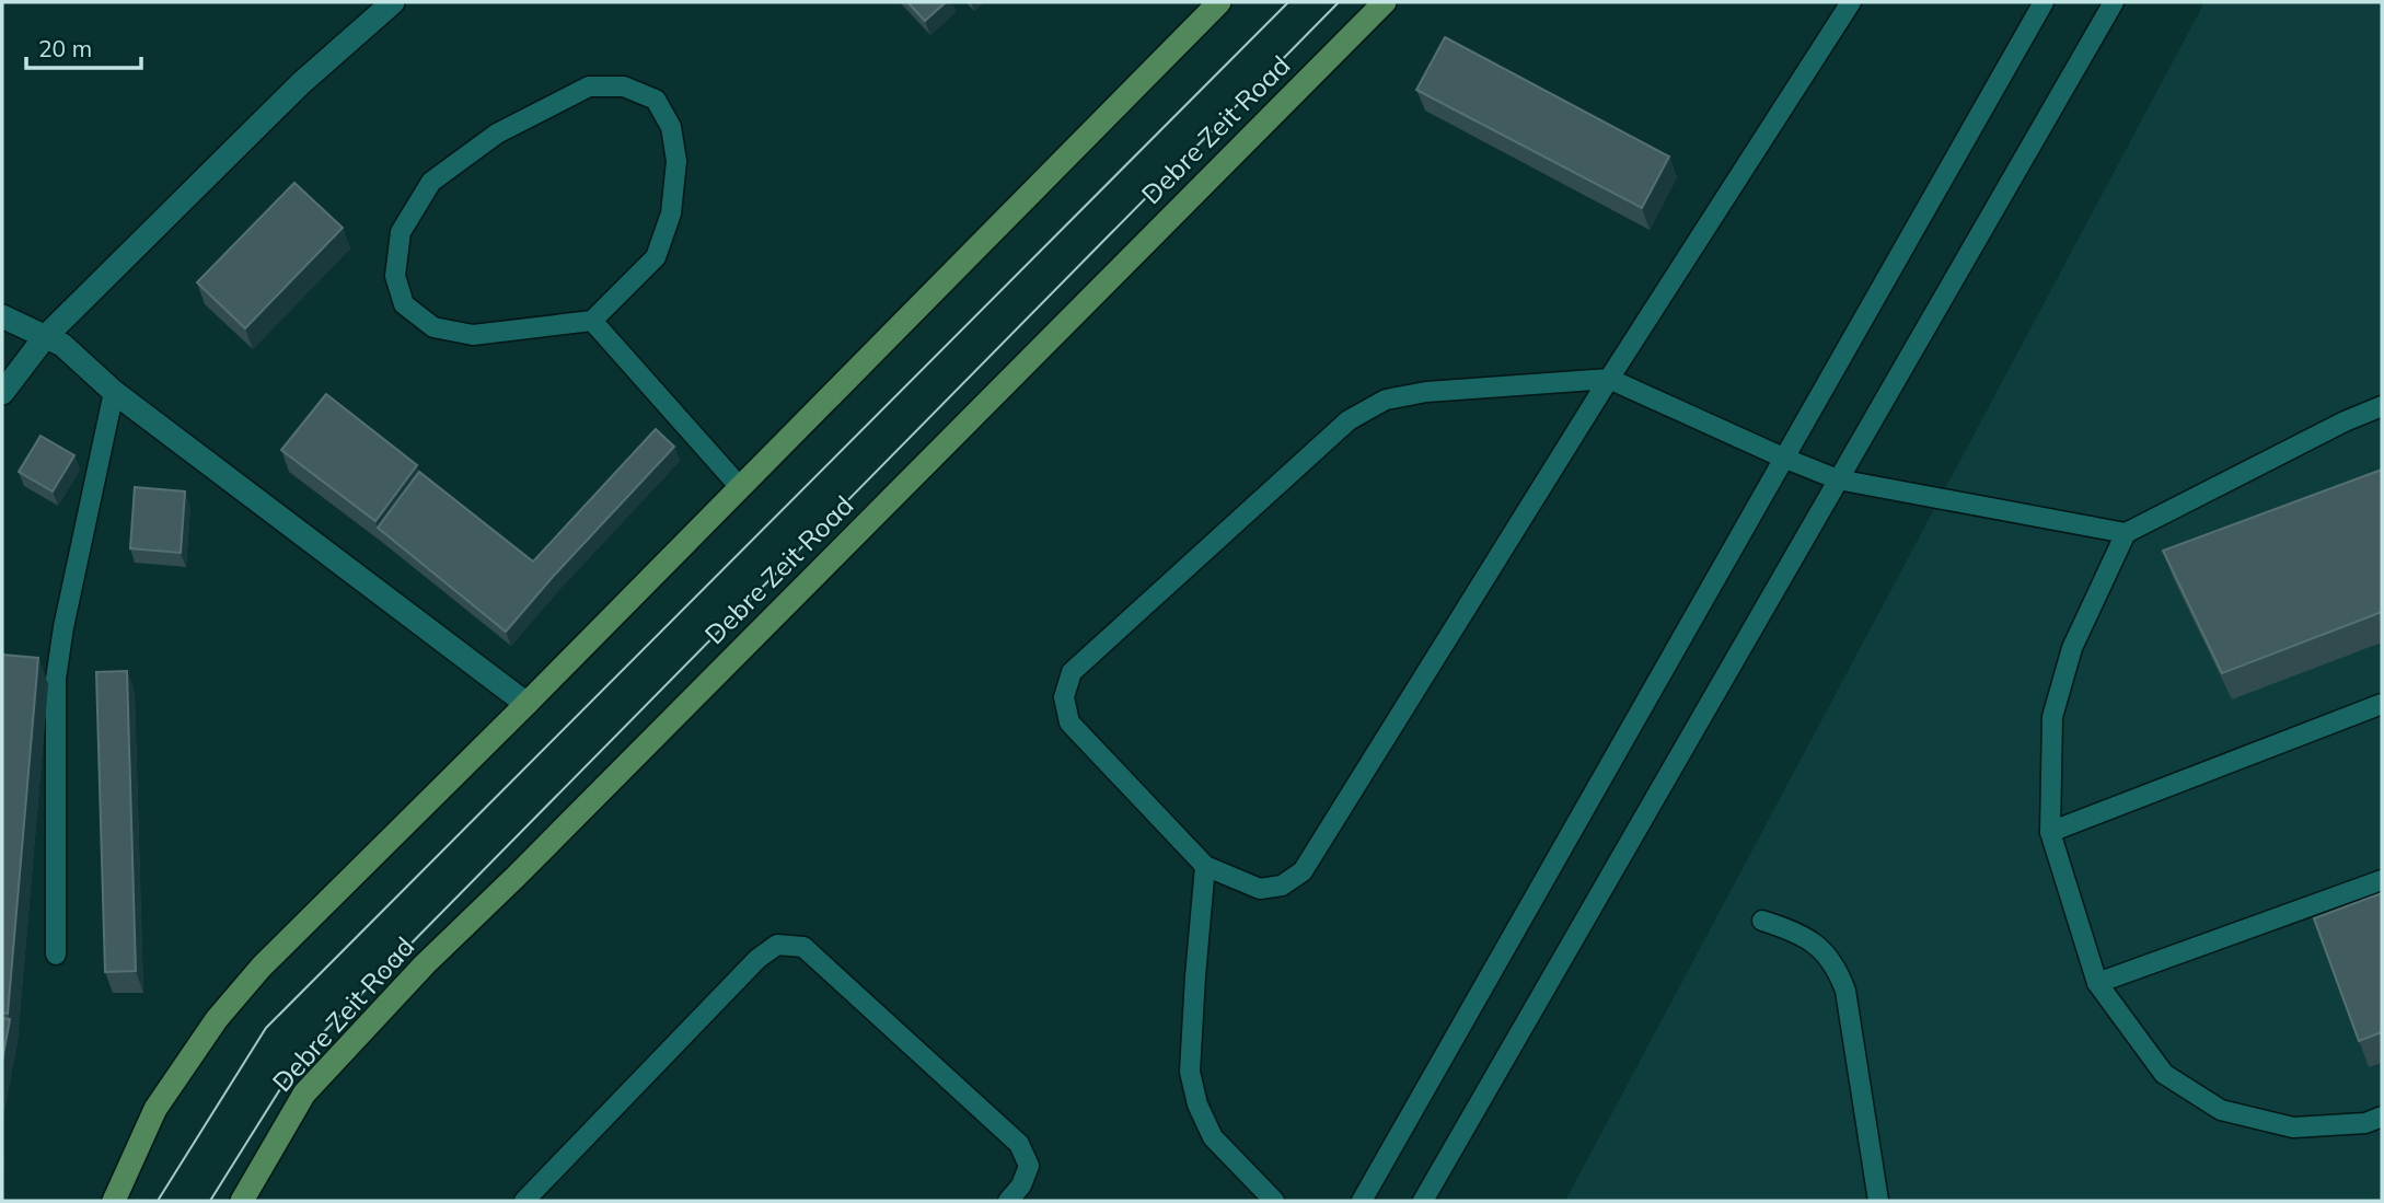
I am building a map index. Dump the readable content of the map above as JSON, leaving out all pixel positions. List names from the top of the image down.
{
  "streets": {
    "main road": ["Debre Zeit Road"]
  },
  "scale_bar": "20 m"
}
